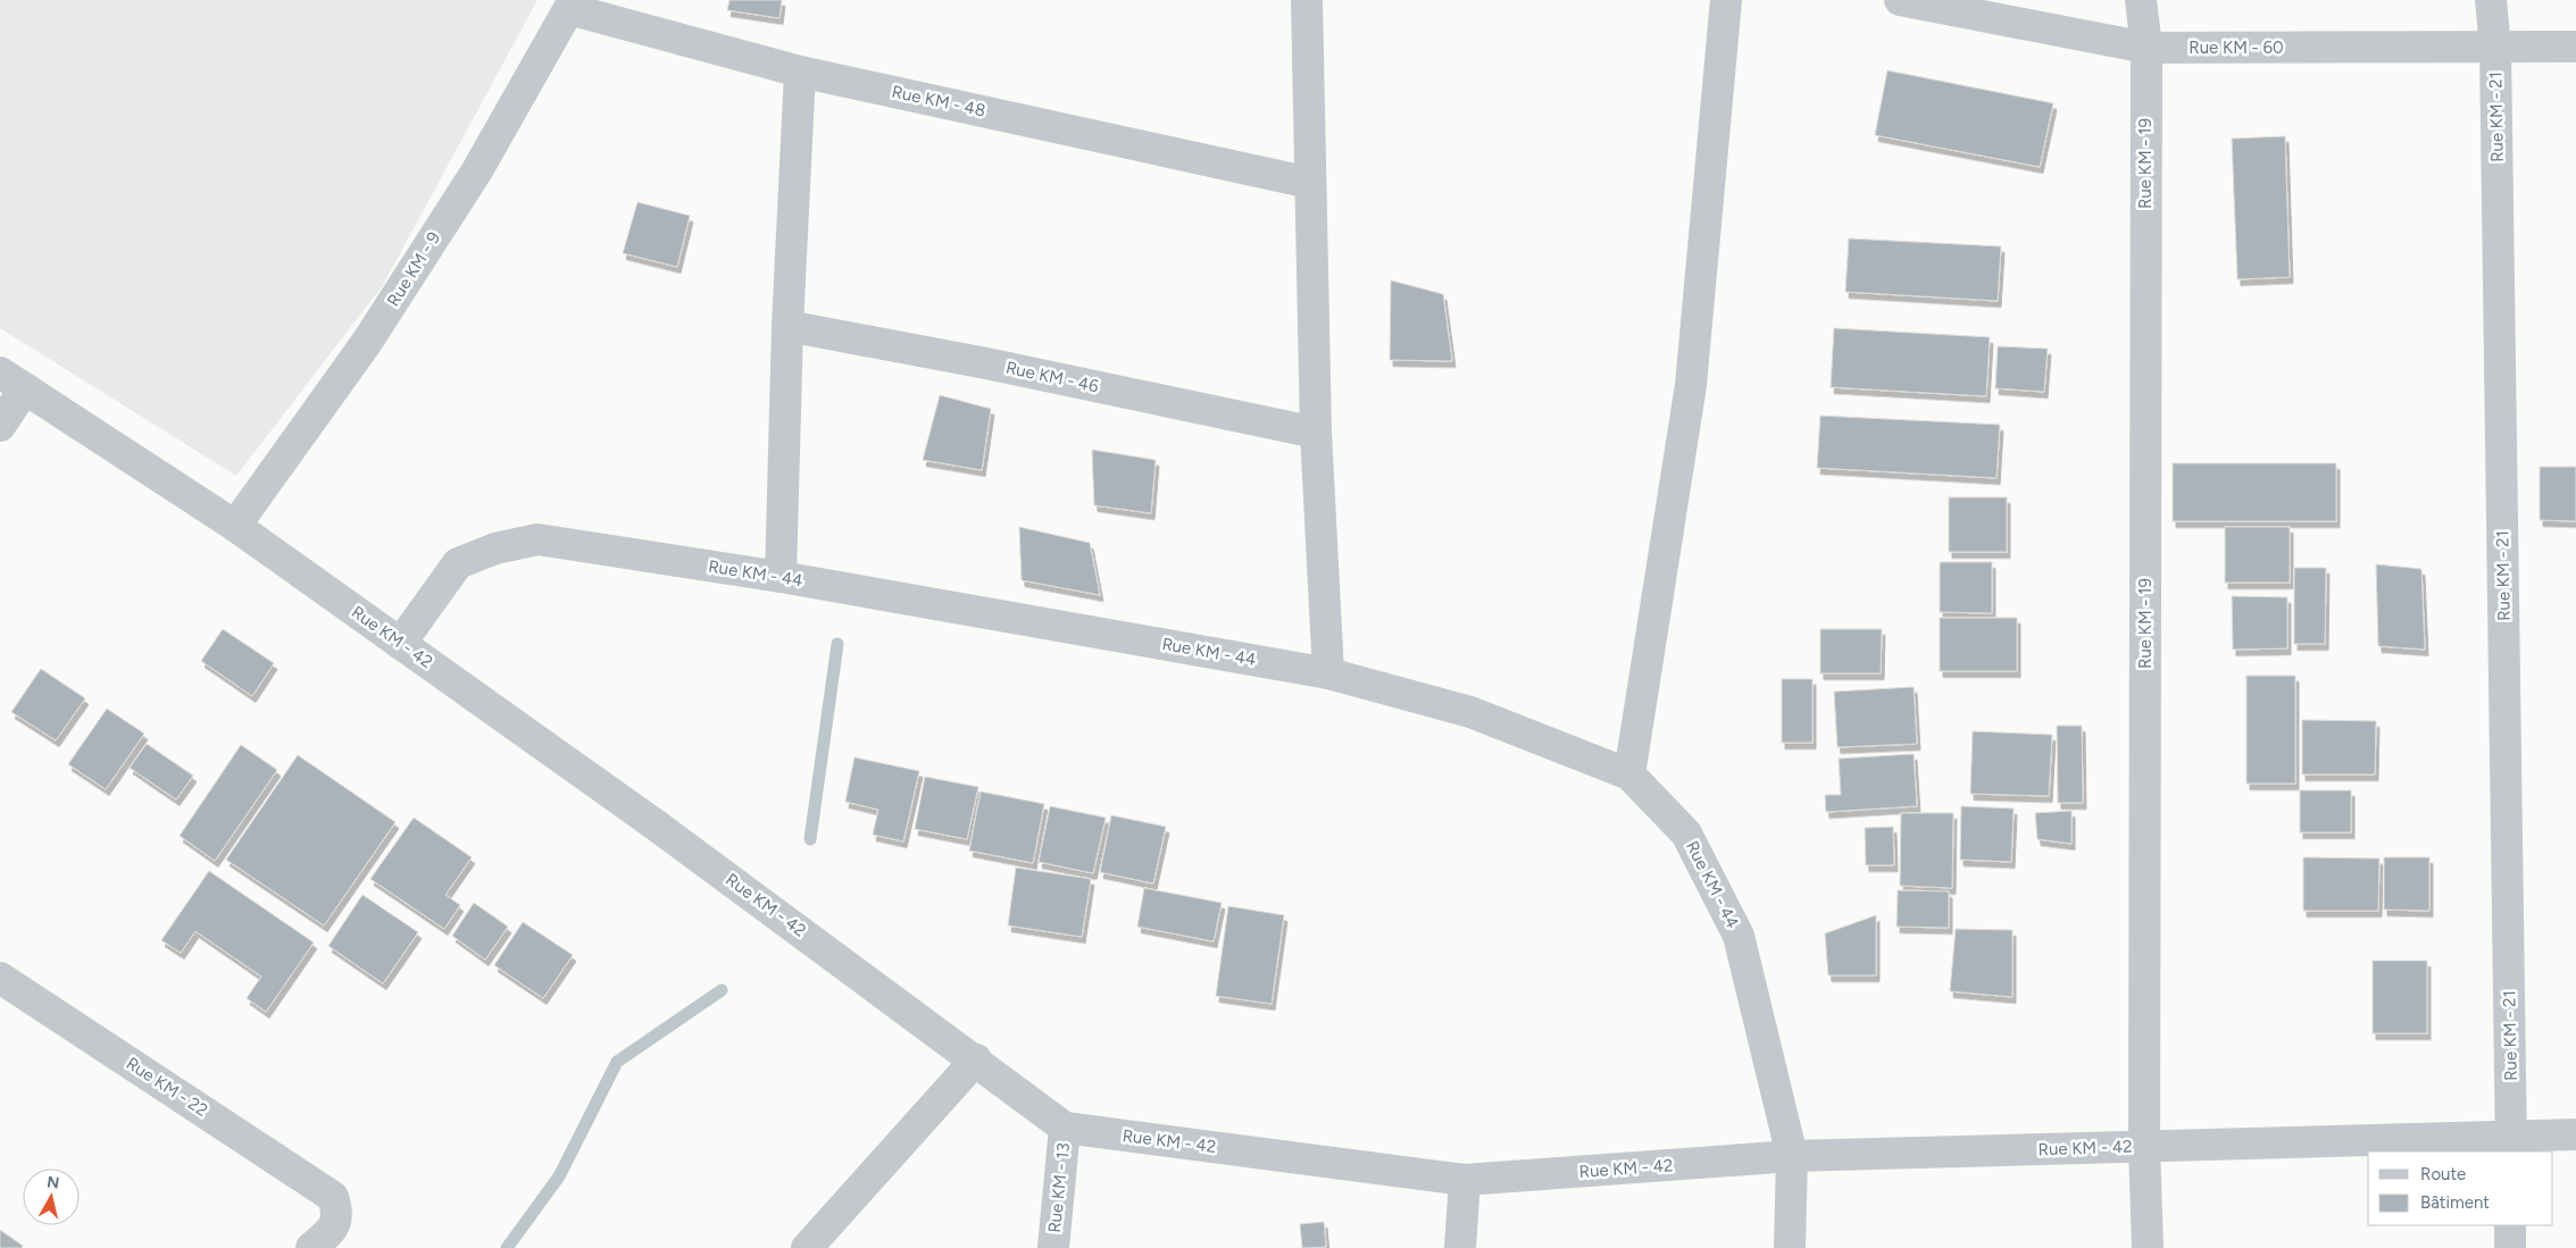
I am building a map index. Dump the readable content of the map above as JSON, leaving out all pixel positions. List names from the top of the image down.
{
  "streets": {
    "street": [
      "Rue KM - 60",
      "Rue KM - 48",
      "Rue KM - 21",
      "Rue KM - 19",
      "Rue KM - 9",
      "Rue KM - 46",
      "Rue KM - 44",
      "Rue KM - 42",
      "Rue KM - 22",
      "Rue KM - 13"
    ]
  },
  "crossings": [
    ["Rue KM - 60", "Rue KM - 21"],
    ["Rue KM - 60", "Rue KM - 19"],
    ["Rue KM - 48", "Rue KM - 9"],
    ["Rue KM - 21", "Rue KM - 42"],
    ["Rue KM - 19", "Rue KM - 42"],
    ["Rue KM - 9", "Rue KM - 42"],
    ["Rue KM - 44", "Rue KM - 42"],
    ["Rue KM - 42", "Rue KM - 13"]
  ],
  "legend": ["Route", "Bâtiment"],
  "north": "top"
}
